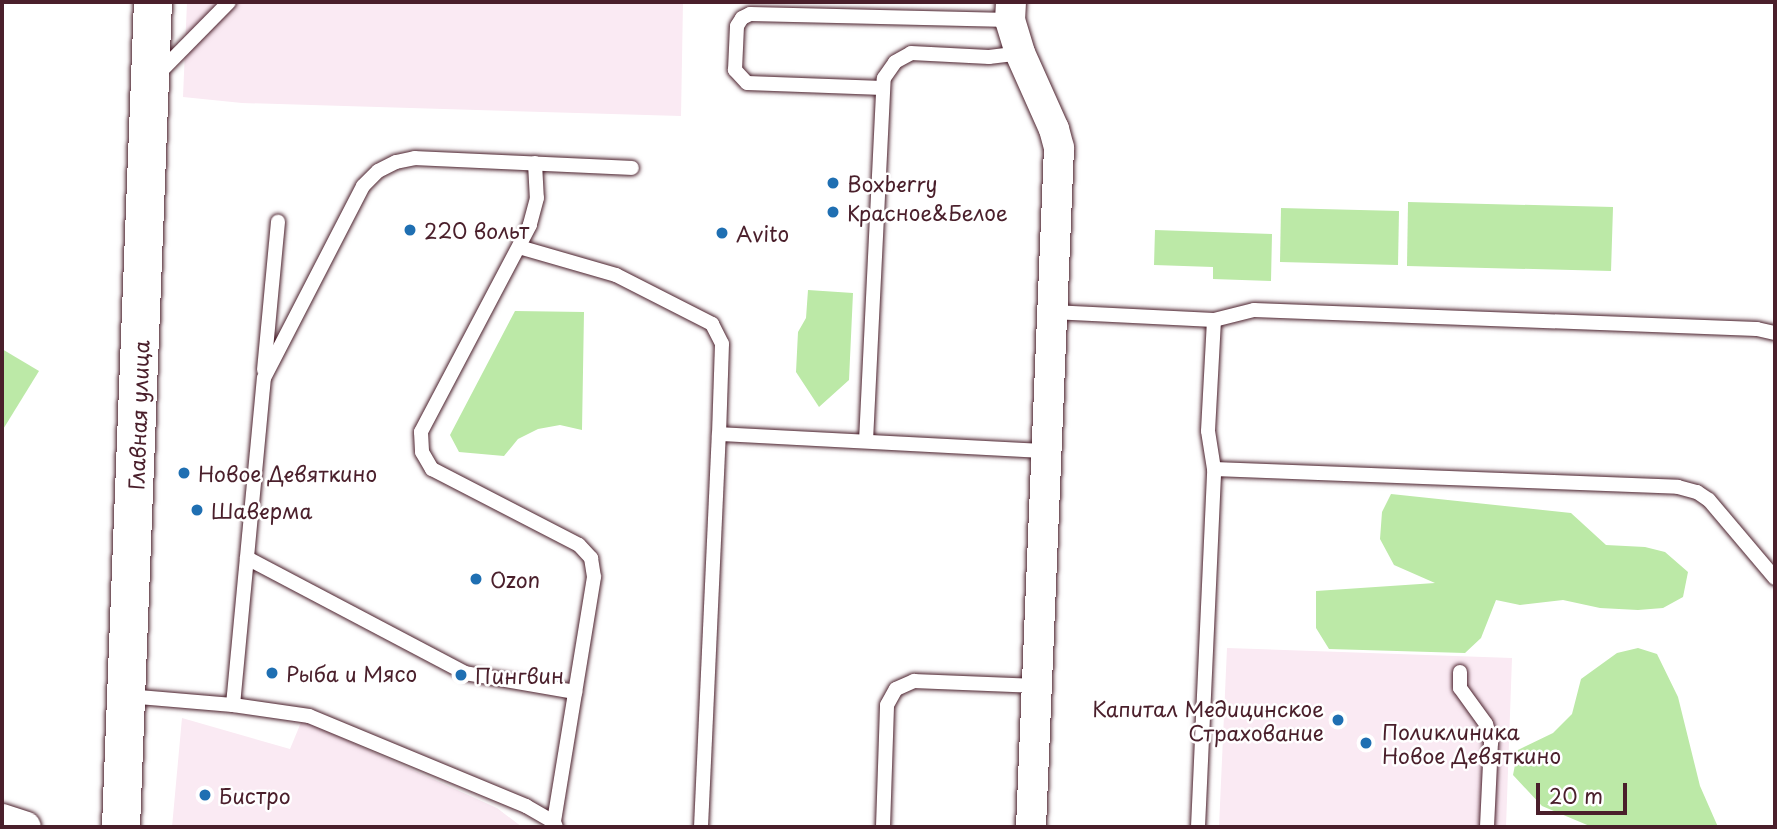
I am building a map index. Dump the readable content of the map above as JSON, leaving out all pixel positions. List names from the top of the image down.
{
  "streets": {
    "main road": ["Главная улица"]
  },
  "places": [
    "Boxberry",
    "Красное&Белое",
    "220 вольт",
    "Avito",
    "Новое Девяткино",
    "Шаверма",
    "Ozon",
    "Рыба и Мясо",
    "Пингвин",
    "Капитал Медицинское Страхование",
    "Поликлиника Новое Девяткино",
    "Бистро"
  ],
  "scale_bar": "20 m"
}
